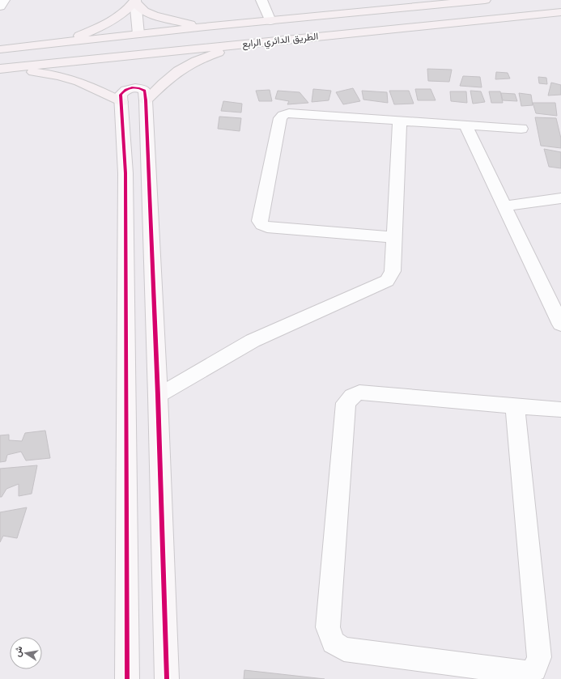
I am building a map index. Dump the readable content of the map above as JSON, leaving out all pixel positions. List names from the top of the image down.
{
  "streets": {
    "main road": ["الطريق الدائري الرابع"]
  },
  "north": "left"
}
